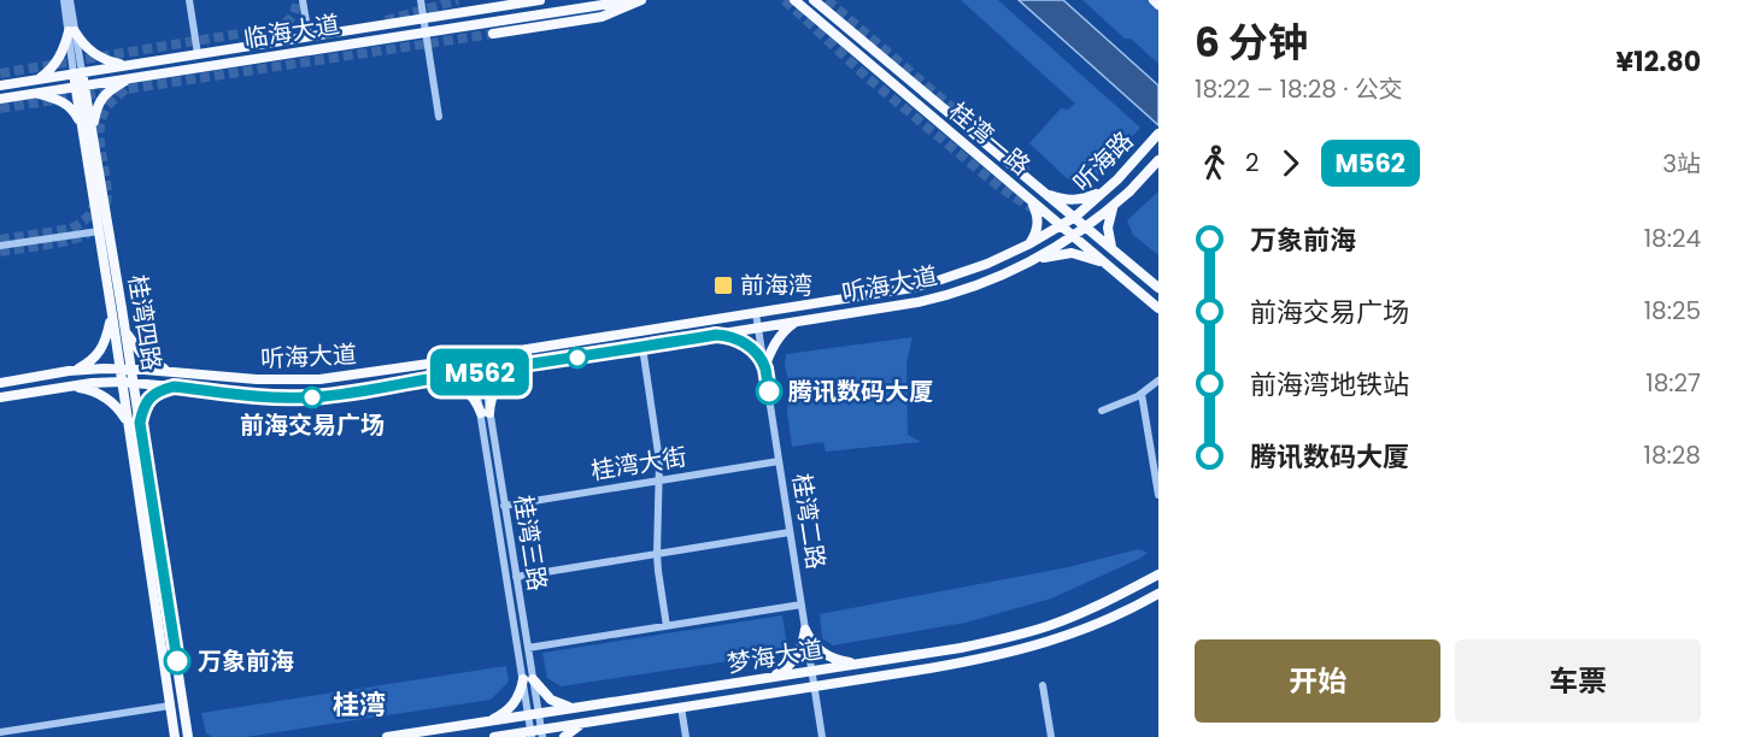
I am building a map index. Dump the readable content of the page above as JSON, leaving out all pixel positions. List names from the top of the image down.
{
  "streets": {
    "main road": [
      "临海大道",
      "桂湾一路",
      "听海路",
      "听海大道",
      "桂湾四路",
      "梦海大道"
    ],
    "street": ["桂湾大街", "桂湾二路", "桂湾三路"]
  },
  "crossings": [
    ["临海大道", "桂湾四路"],
    ["桂湾一路", "听海路"],
    ["桂湾一路", "听海大道"],
    ["听海路", "听海大道"],
    ["听海大道", "桂湾四路"],
    ["听海大道", "桂湾二路"],
    ["听海大道", "桂湾三路"],
    ["桂湾大街", "桂湾二路"],
    ["桂湾大街", "桂湾三路"],
    ["桂湾二路", "梦海大道"],
    ["桂湾三路", "梦海大道"]
  ],
  "districts": ["桂湾"],
  "places": {
    "transit": ["前海湾"],
    "other": ["腾讯数码大厦", "前海交易广场", "万象前海"]
  },
  "lines": ["bus line M562"],
  "page": {
    "on_map": "M562",
    "heading": ["6 分钟", "18:22 – 18:28 · 公交", "¥12.80"],
    "legs": ["2", "M562", "3站"],
    "list": [
      {
        "name": "万象前海",
        "value": "18:24"
      },
      {
        "name": "前海交易广场",
        "value": "18:25"
      },
      {
        "name": "前海湾地铁站",
        "value": "18:27"
      },
      {
        "name": "腾讯数码大厦",
        "value": "18:28"
      }
    ],
    "buttons": ["开始", "车票"]
  }
}
